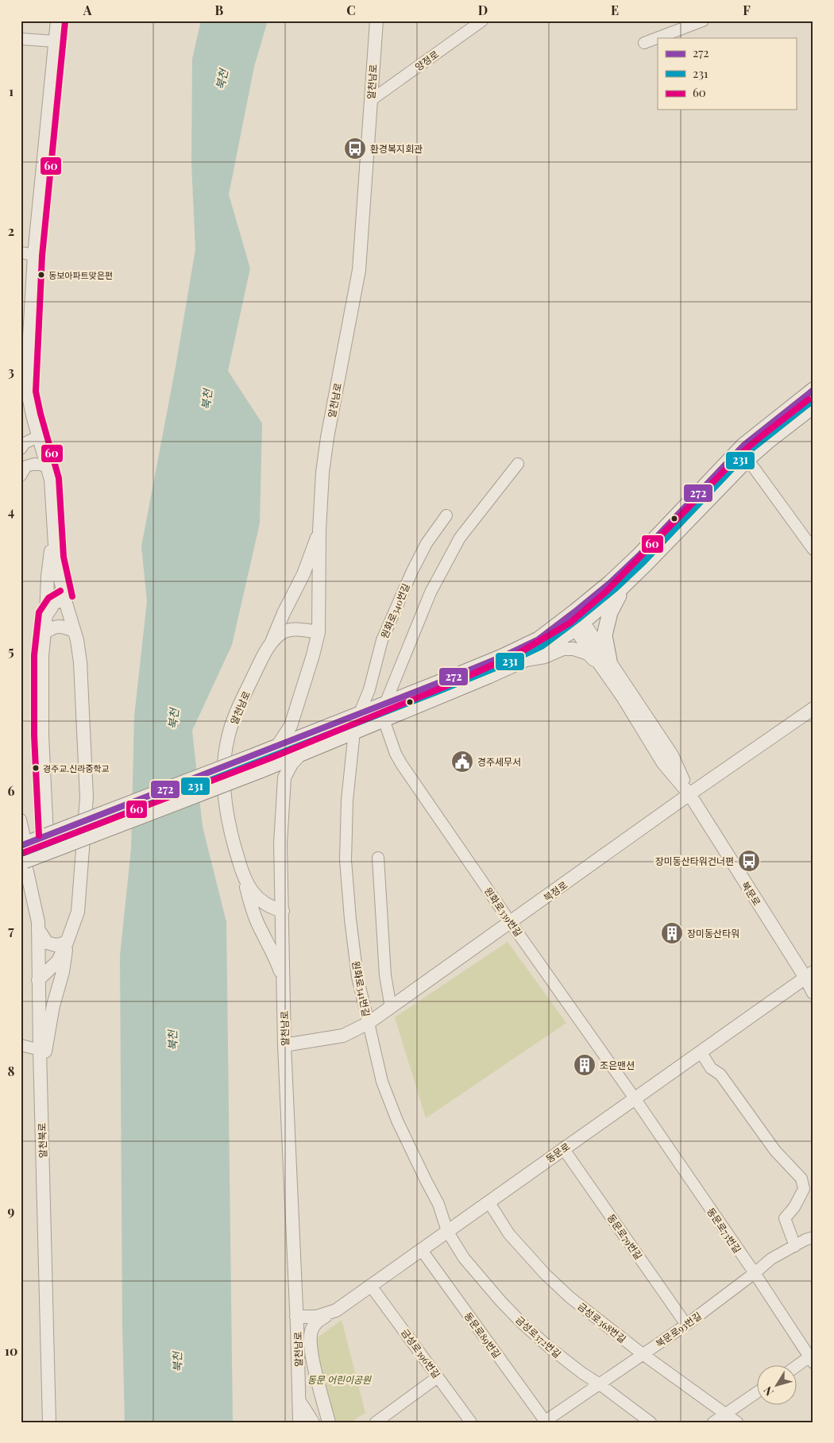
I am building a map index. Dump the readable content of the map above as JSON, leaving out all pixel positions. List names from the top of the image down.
{
  "streets": {
    "street": [
      "양정로",
      "알천남로",
      "원화로340번길",
      "북정로",
      "북문로",
      "원화로339번길",
      "원화로341번길",
      "알천북로",
      "동문로",
      "동문로73번길",
      "동문로79번길",
      "금성로368번길",
      "북문로93번길",
      "동문로89번길",
      "금성로372번길",
      "금성로396번길"
    ]
  },
  "crossings": [
    ["양정로", "알천남로"],
    ["알천남로", "북정로"],
    ["알천남로", "동문로"],
    ["북정로", "북문로"],
    ["북정로", "원화로339번길"],
    ["북정로", "원화로341번길"],
    ["북문로", "동문로"],
    ["원화로339번길", "동문로"],
    ["원화로339번길", "동문로73번길"],
    ["원화로341번길", "동문로"],
    ["원화로341번길", "금성로372번길"],
    ["동문로", "동문로73번길"],
    ["동문로", "동문로79번길"],
    ["동문로", "금성로368번길"],
    ["동문로", "동문로89번길"],
    ["동문로", "금성로372번길"],
    ["동문로", "금성로396번길"],
    ["동문로73번길", "북문로93번길"],
    ["동문로79번길", "북문로93번길"],
    ["금성로368번길", "북문로93번길"],
    ["북문로93번길", "동문로89번길"],
    ["북문로93번길", "금성로372번길"]
  ],
  "water": ["북천"],
  "parks": ["동문 어린이공원"],
  "places": {
    "bus stop": ["환경복지회관", "장미동산타워건너편"],
    "other": ["동보아파트맞은편", "경주교.신라중학교"],
    "public building": ["경주세무서"],
    "building": ["장미동산타워", "조은맨션"]
  },
  "lines": ["transit line 60", "transit line 272", "transit line 231"],
  "legend": ["272", "231", "60"],
  "north": "bottom left",
  "grid": {
    "columns": [
      "A",
      "B",
      "C",
      "D",
      "E",
      "F"
    ],
    "rows": [
      "1",
      "2",
      "3",
      "4",
      "5",
      "6",
      "7",
      "8",
      "9",
      "10"
    ]
  }
}
